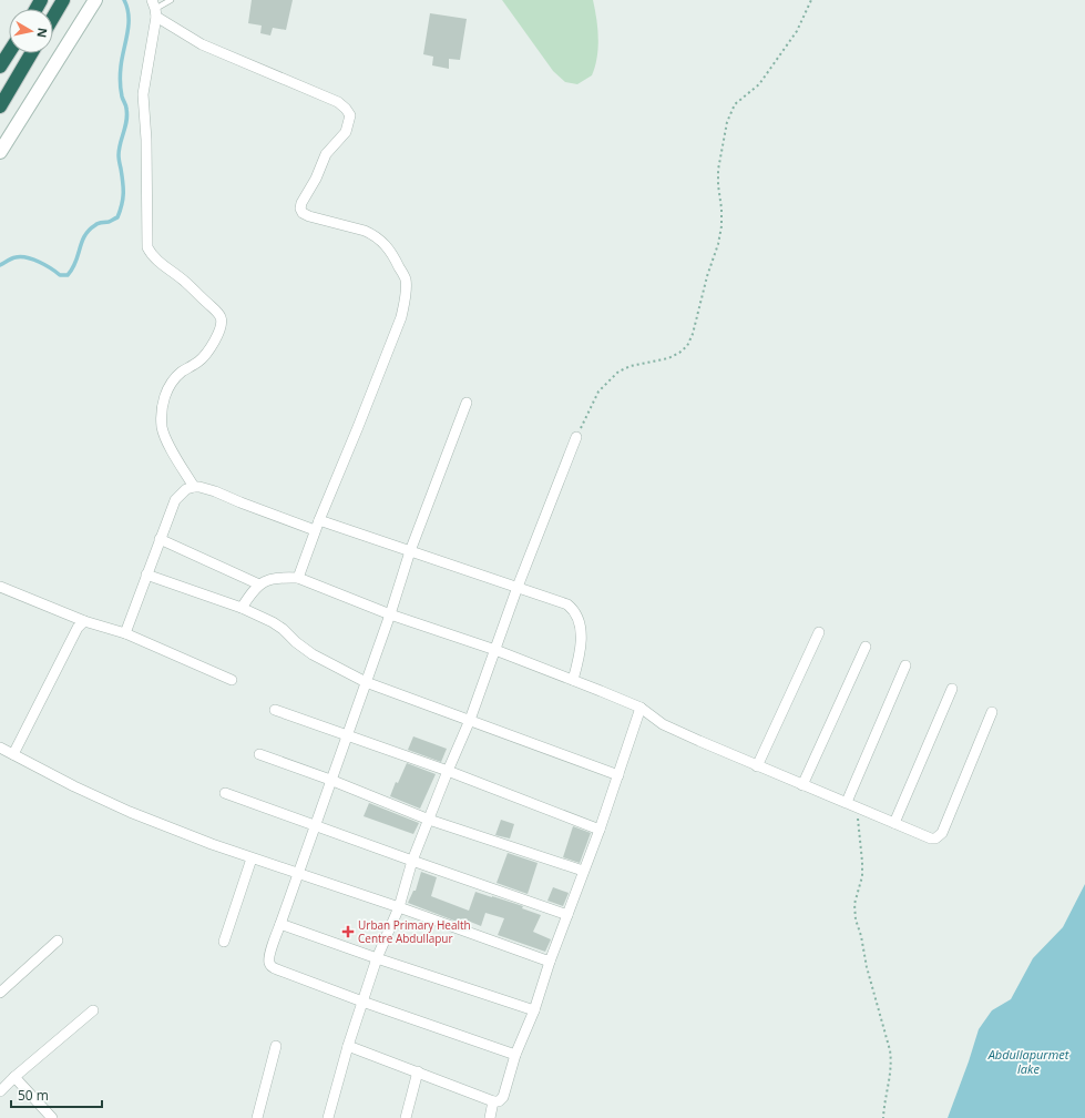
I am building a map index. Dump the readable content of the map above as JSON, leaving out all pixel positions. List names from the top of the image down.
{
  "water": ["Abdullapurmet lake"],
  "places": {
    "health": ["Urban Primary Health Centre Abdullapur"]
  },
  "scale_bar": "50 m",
  "north": "right"
}
